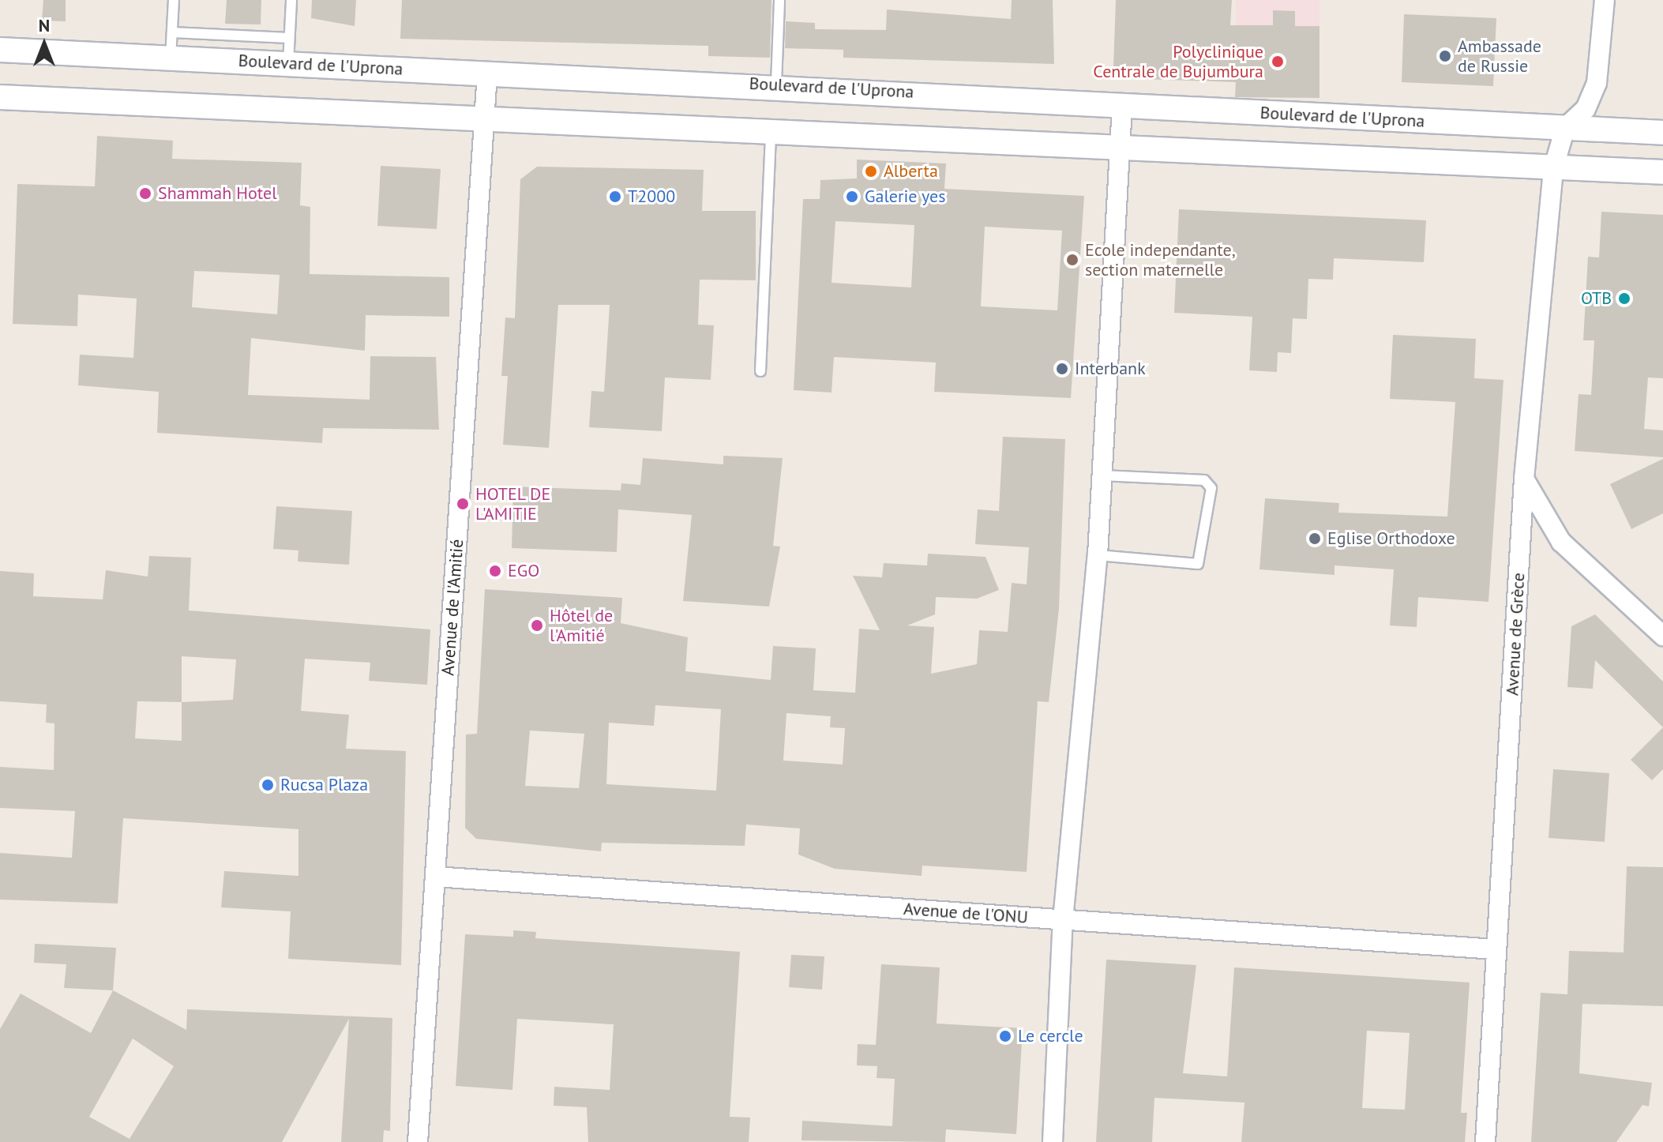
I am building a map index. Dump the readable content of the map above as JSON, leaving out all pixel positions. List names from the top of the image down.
{
  "streets": {
    "street": [
      "Boulevard de l'Uprona",
      "Avenue de l'Amitié",
      "Avenue de Grèce",
      "Avenue de l'ONU"
    ]
  },
  "crossings": [
    ["Boulevard de l'Uprona", "Avenue de l'Amitié"],
    ["Boulevard de l'Uprona", "Avenue de Grèce"],
    ["Avenue de l'Amitié", "Avenue de l'ONU"],
    ["Avenue de Grèce", "Avenue de l'ONU"]
  ],
  "places": [
    "Ambassade de Russie",
    "Polyclinique Centrale de Bujumbura",
    "Alberta",
    "Shammah Hotel",
    "T2000",
    "Galerie yes",
    "Ecole independante, section maternelle",
    "OTB",
    "Interbank",
    "HOTEL DE L'AMITIE",
    "Eglise Orthodoxe",
    "EGO",
    "Hôtel de l'Amitié",
    "Rucsa Plaza",
    "Le cercle"
  ],
  "north": "top"
}
